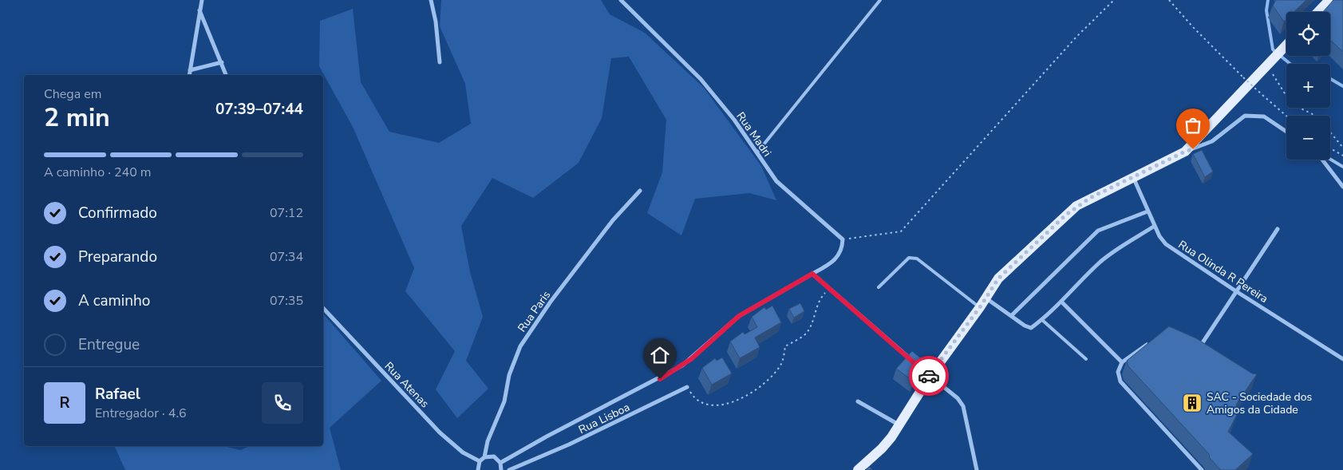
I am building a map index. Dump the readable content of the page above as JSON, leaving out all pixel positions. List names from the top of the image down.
{
  "streets": {
    "street": [
      "Rua Madri",
      "Rua Olinda R Pereira",
      "Rua Paris",
      "Rua Atenas",
      "Rua Lisboa"
    ]
  },
  "places": {
    "building": ["SAC - Sociedade dos Amigos da Cidade"]
  },
  "page": {
    "map_buttons": ["+", "−"],
    "heading": ["2 min", "Chega em", "07:39–07:44"],
    "panel": ["Rafael", "Entregador · 4.6"],
    "bar": "A caminho · 240 m",
    "list": [
      ["Confirmado", "07:12"],
      ["Preparando", "07:34"],
      ["A caminho", "07:35"],
      "Entregue"
    ],
    "round": "R"
  }
}
